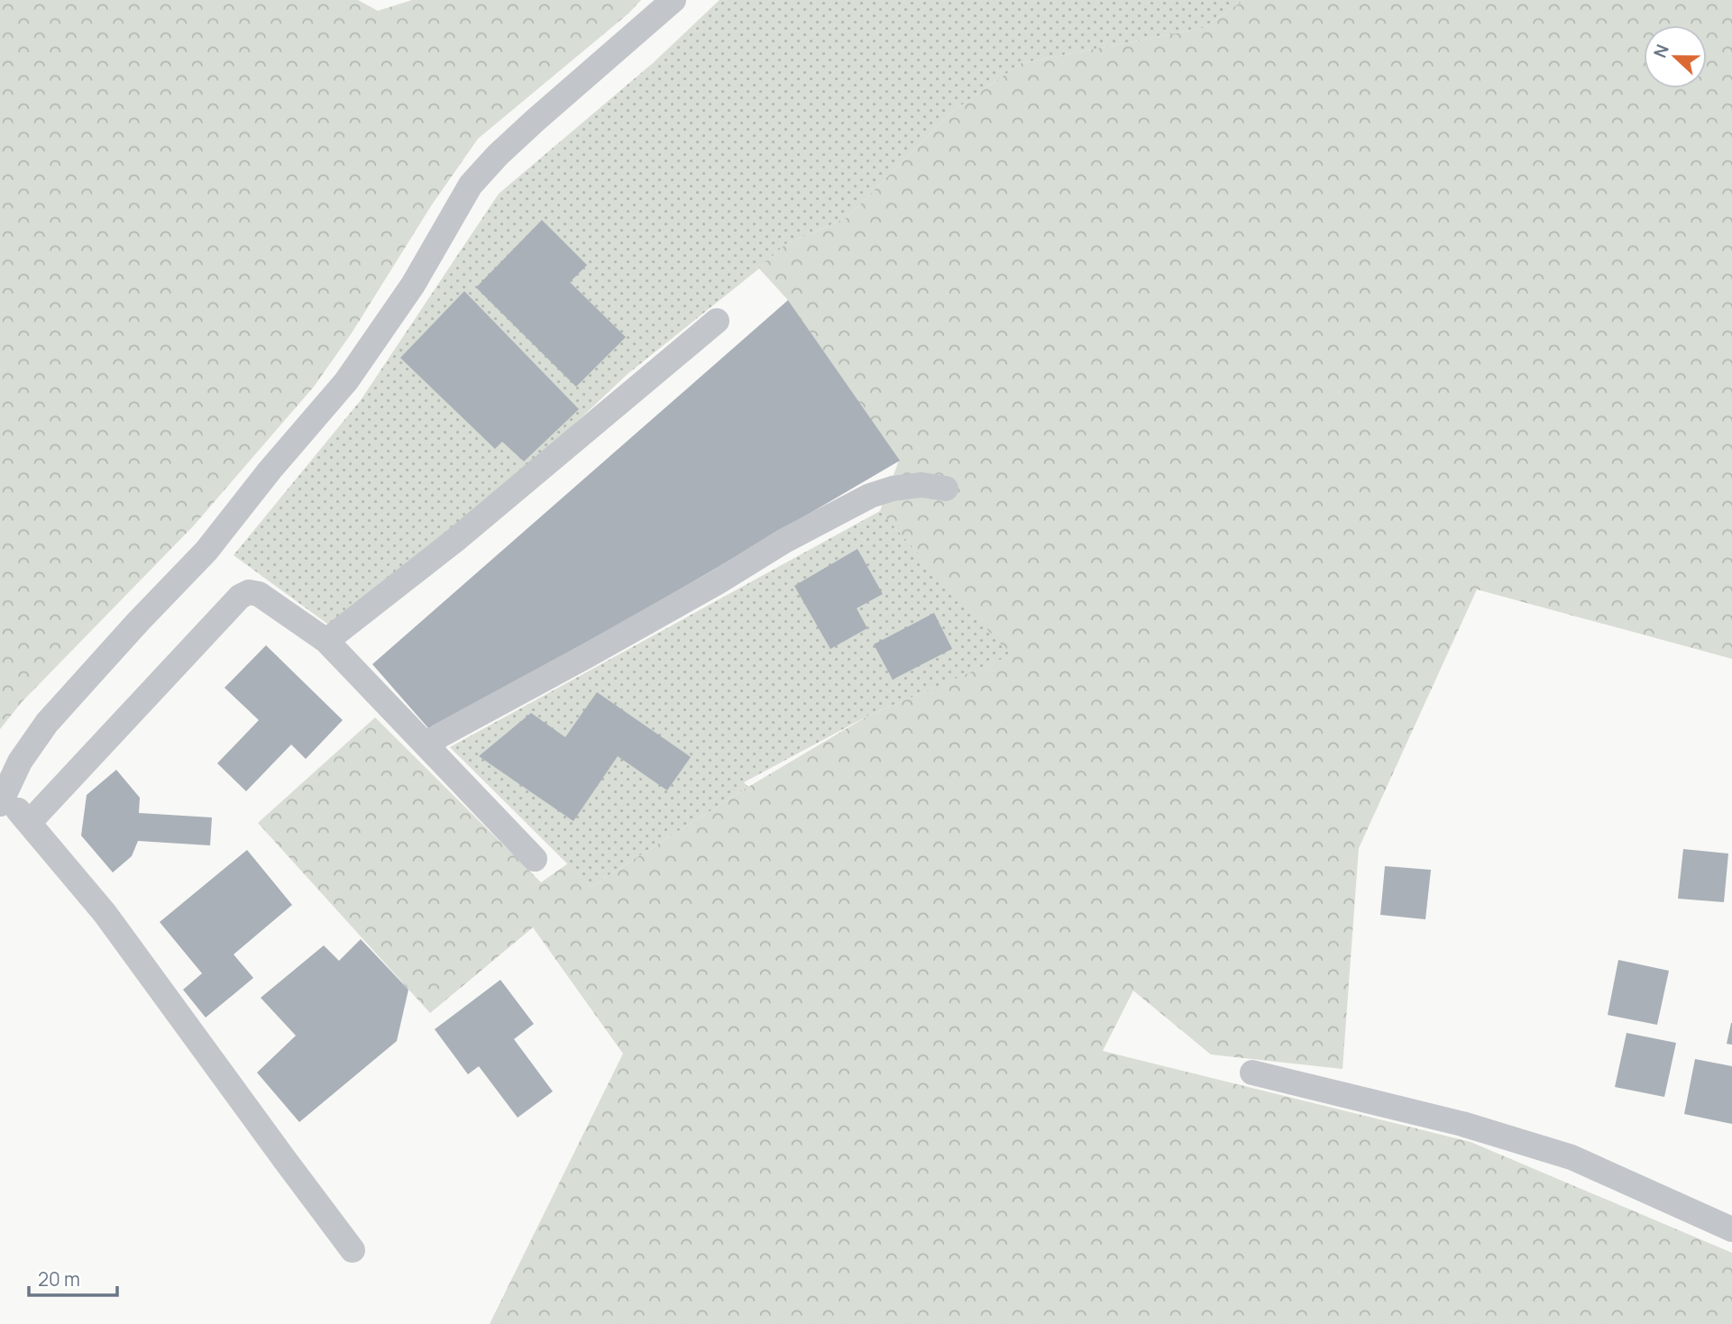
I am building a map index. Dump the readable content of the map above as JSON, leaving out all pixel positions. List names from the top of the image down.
{
  "scale_bar": "20 m",
  "north": "left"
}
